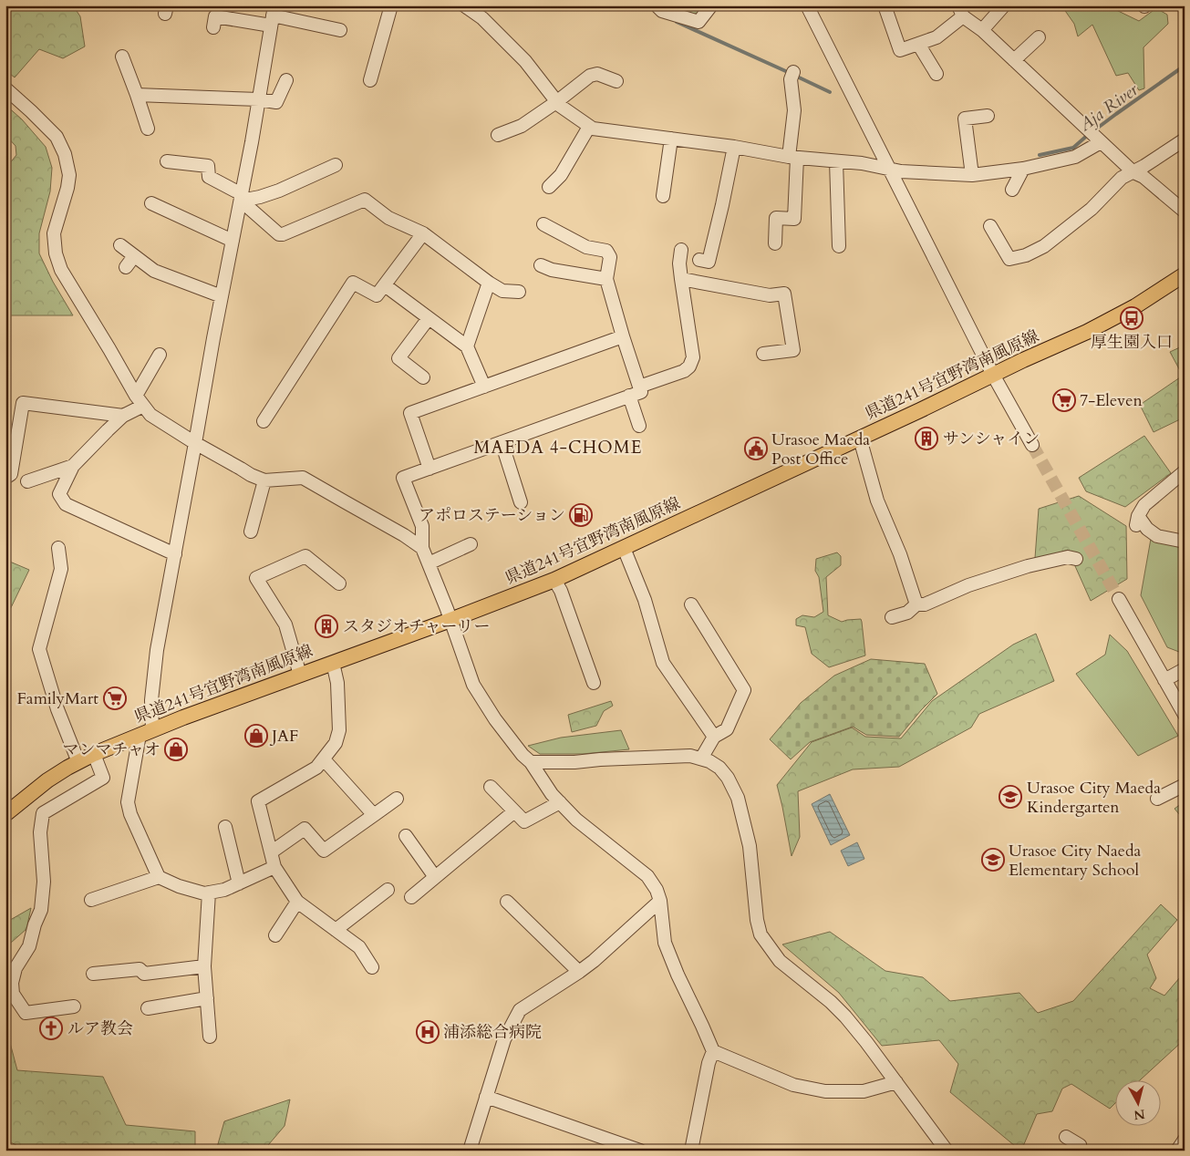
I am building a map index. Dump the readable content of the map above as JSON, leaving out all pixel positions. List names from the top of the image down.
{
  "streets": {
    "main road": ["県道241号宜野湾南風原線"]
  },
  "districts": ["MAEDA 4-CHOME"],
  "water": ["Aja River"],
  "places": {
    "bus stop": ["厚生園入口"],
    "supermarket": ["7-Eleven", "FamilyMart"],
    "building": ["サンシャイン", "スタジオチャーリー"],
    "public building": ["Urasoe Maeda Post Office"],
    "fuel station": ["アポロステーション"],
    "shop": ["JAF", "マンマチャオ"],
    "school or university": ["Urasoe City Maeda Kindergarten", "Urasoe City Naeda Elementary School"],
    "church": ["ルア教会"],
    "hospital": ["浦添総合病院"]
  },
  "north": "bottom"
}
